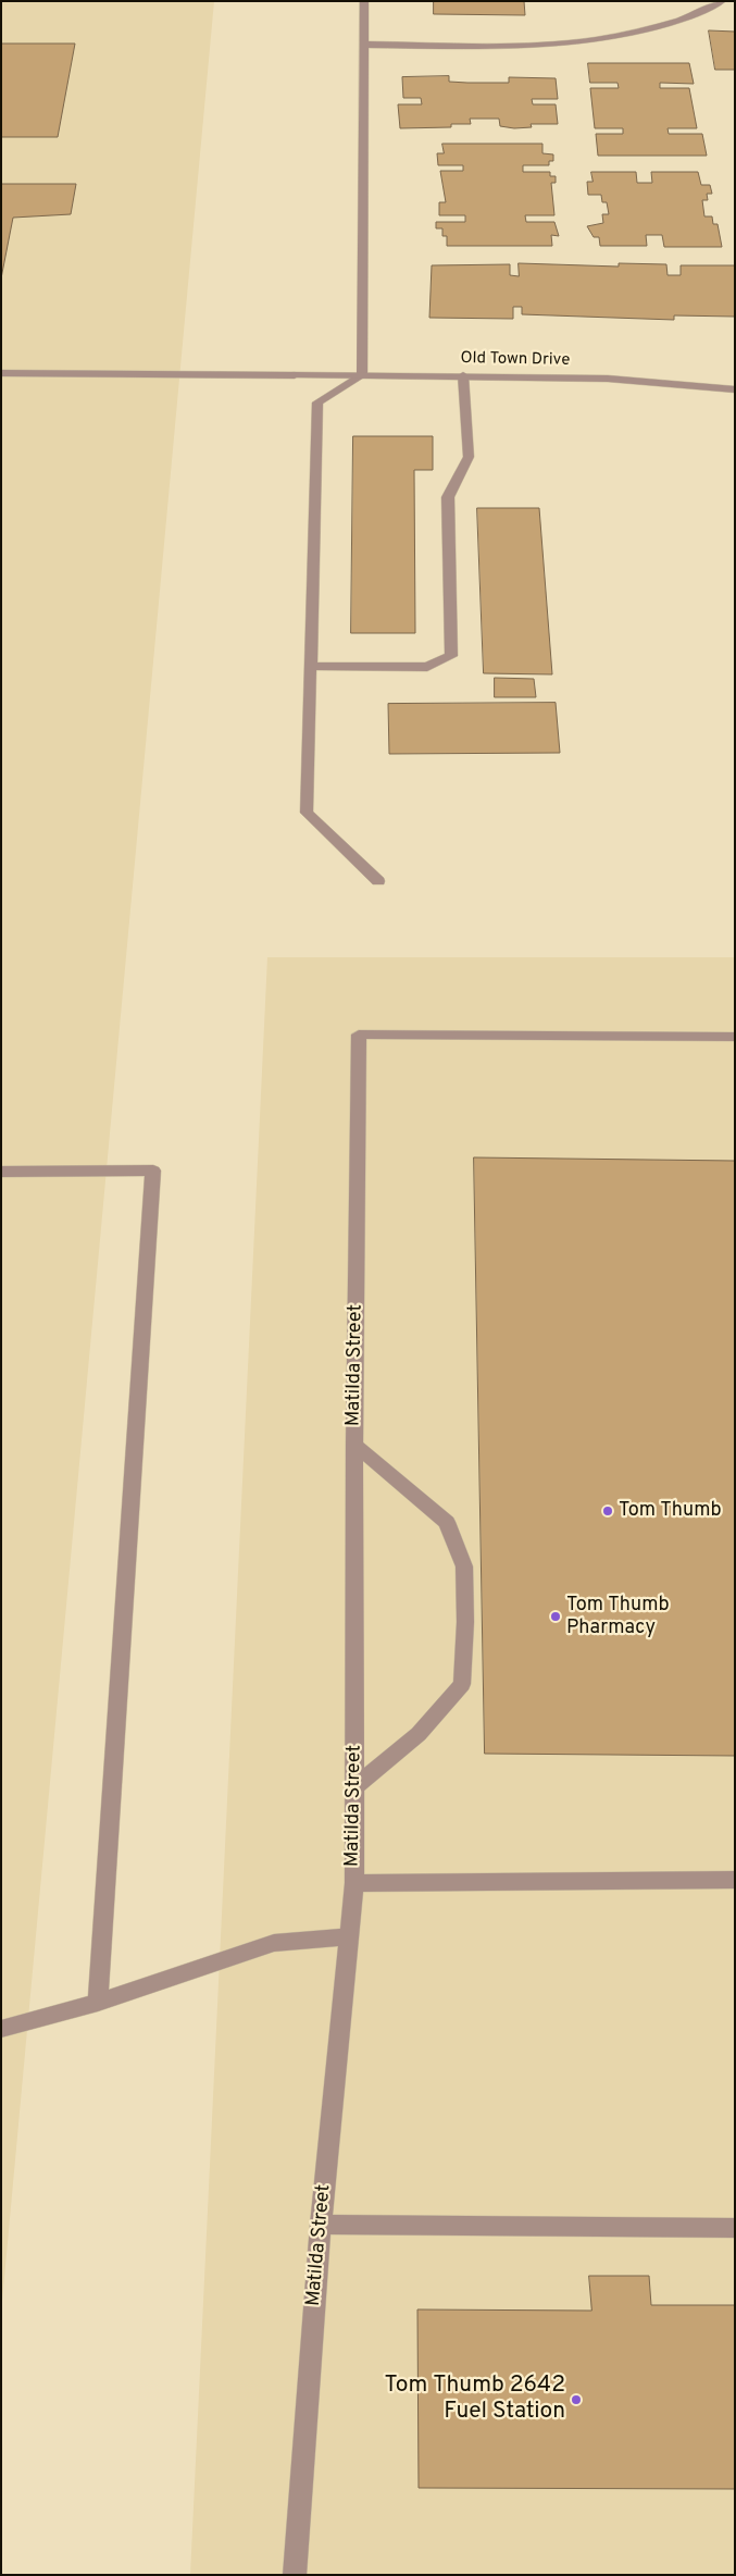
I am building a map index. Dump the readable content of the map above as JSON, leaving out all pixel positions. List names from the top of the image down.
{
  "streets": {
    "street": ["Old Town Drive", "Matilda Street"]
  },
  "places": ["Tom Thumb", "Tom Thumb Pharmacy", "Tom Thumb 2642 Fuel Station"]
}
